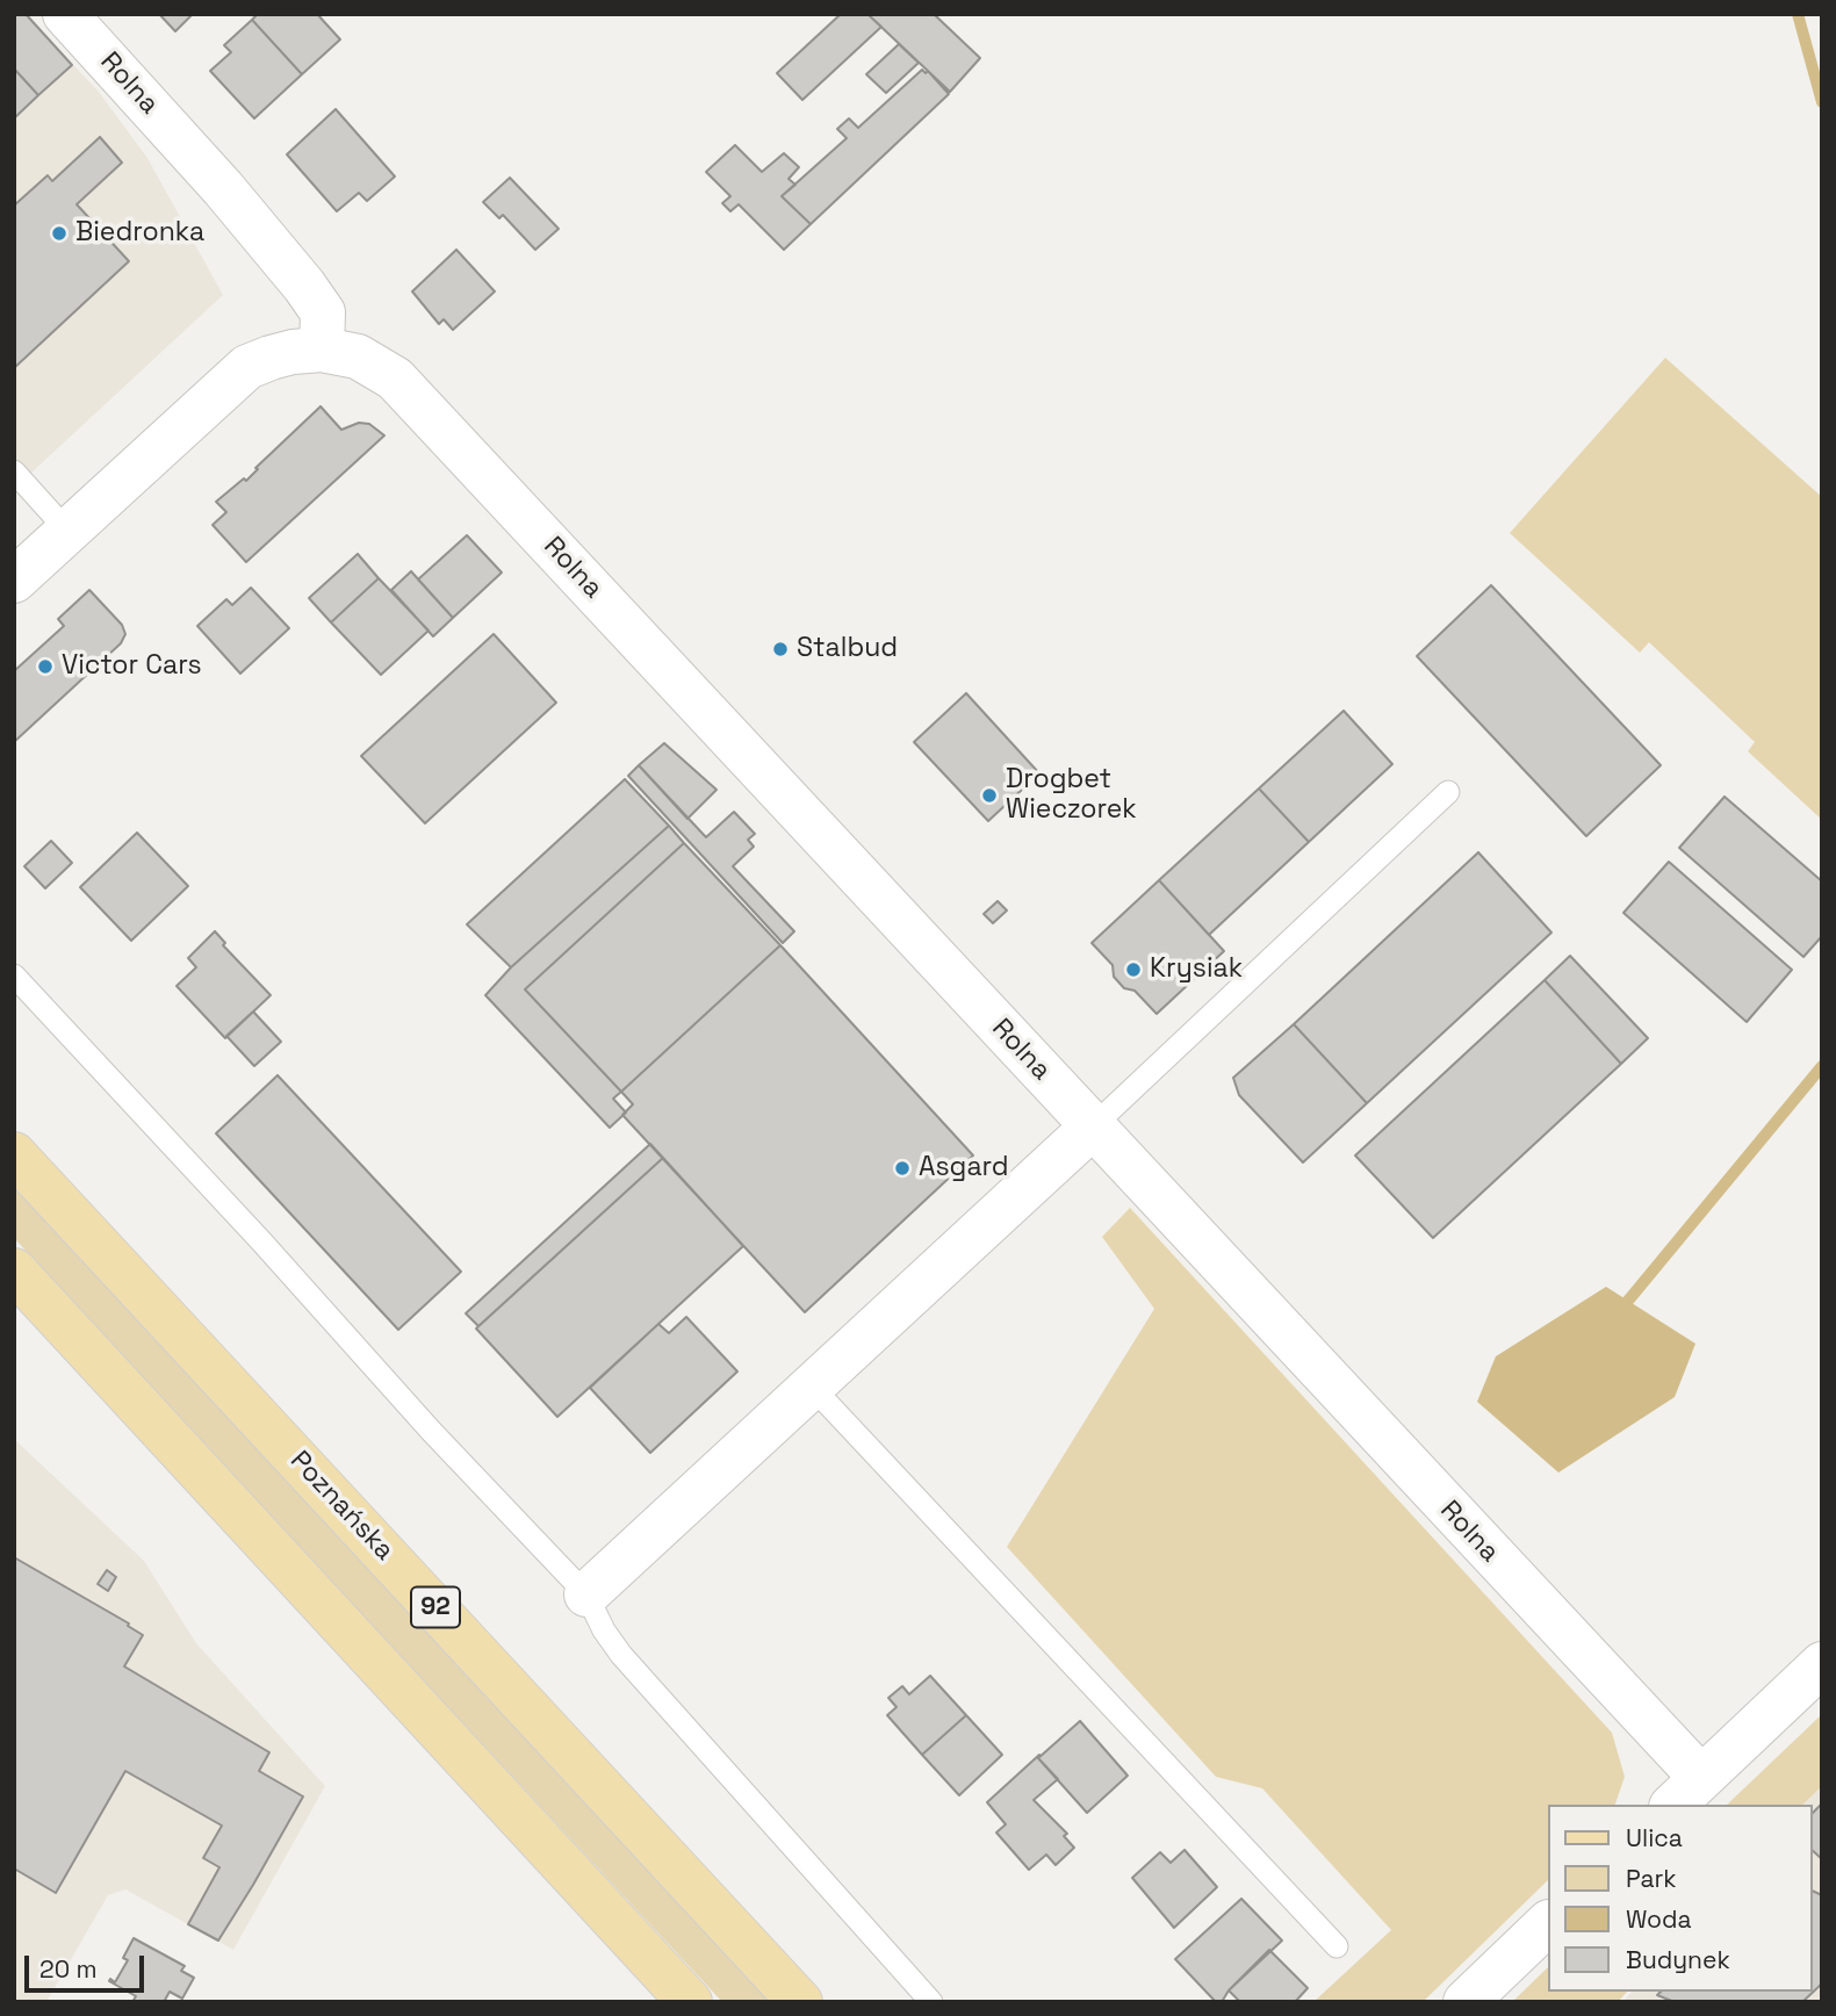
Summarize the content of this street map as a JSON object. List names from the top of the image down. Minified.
{"streets":{"main road":["Poznańska","92"],"street":["Rolna"]},"places":["Biedronka","Stalbud","Victor Cars","Drogbet Wieczorek","Krysiak","Asgard"],"legend":["Ulica","Park","Woda","Budynek"],"scale_bar":"20 m"}
